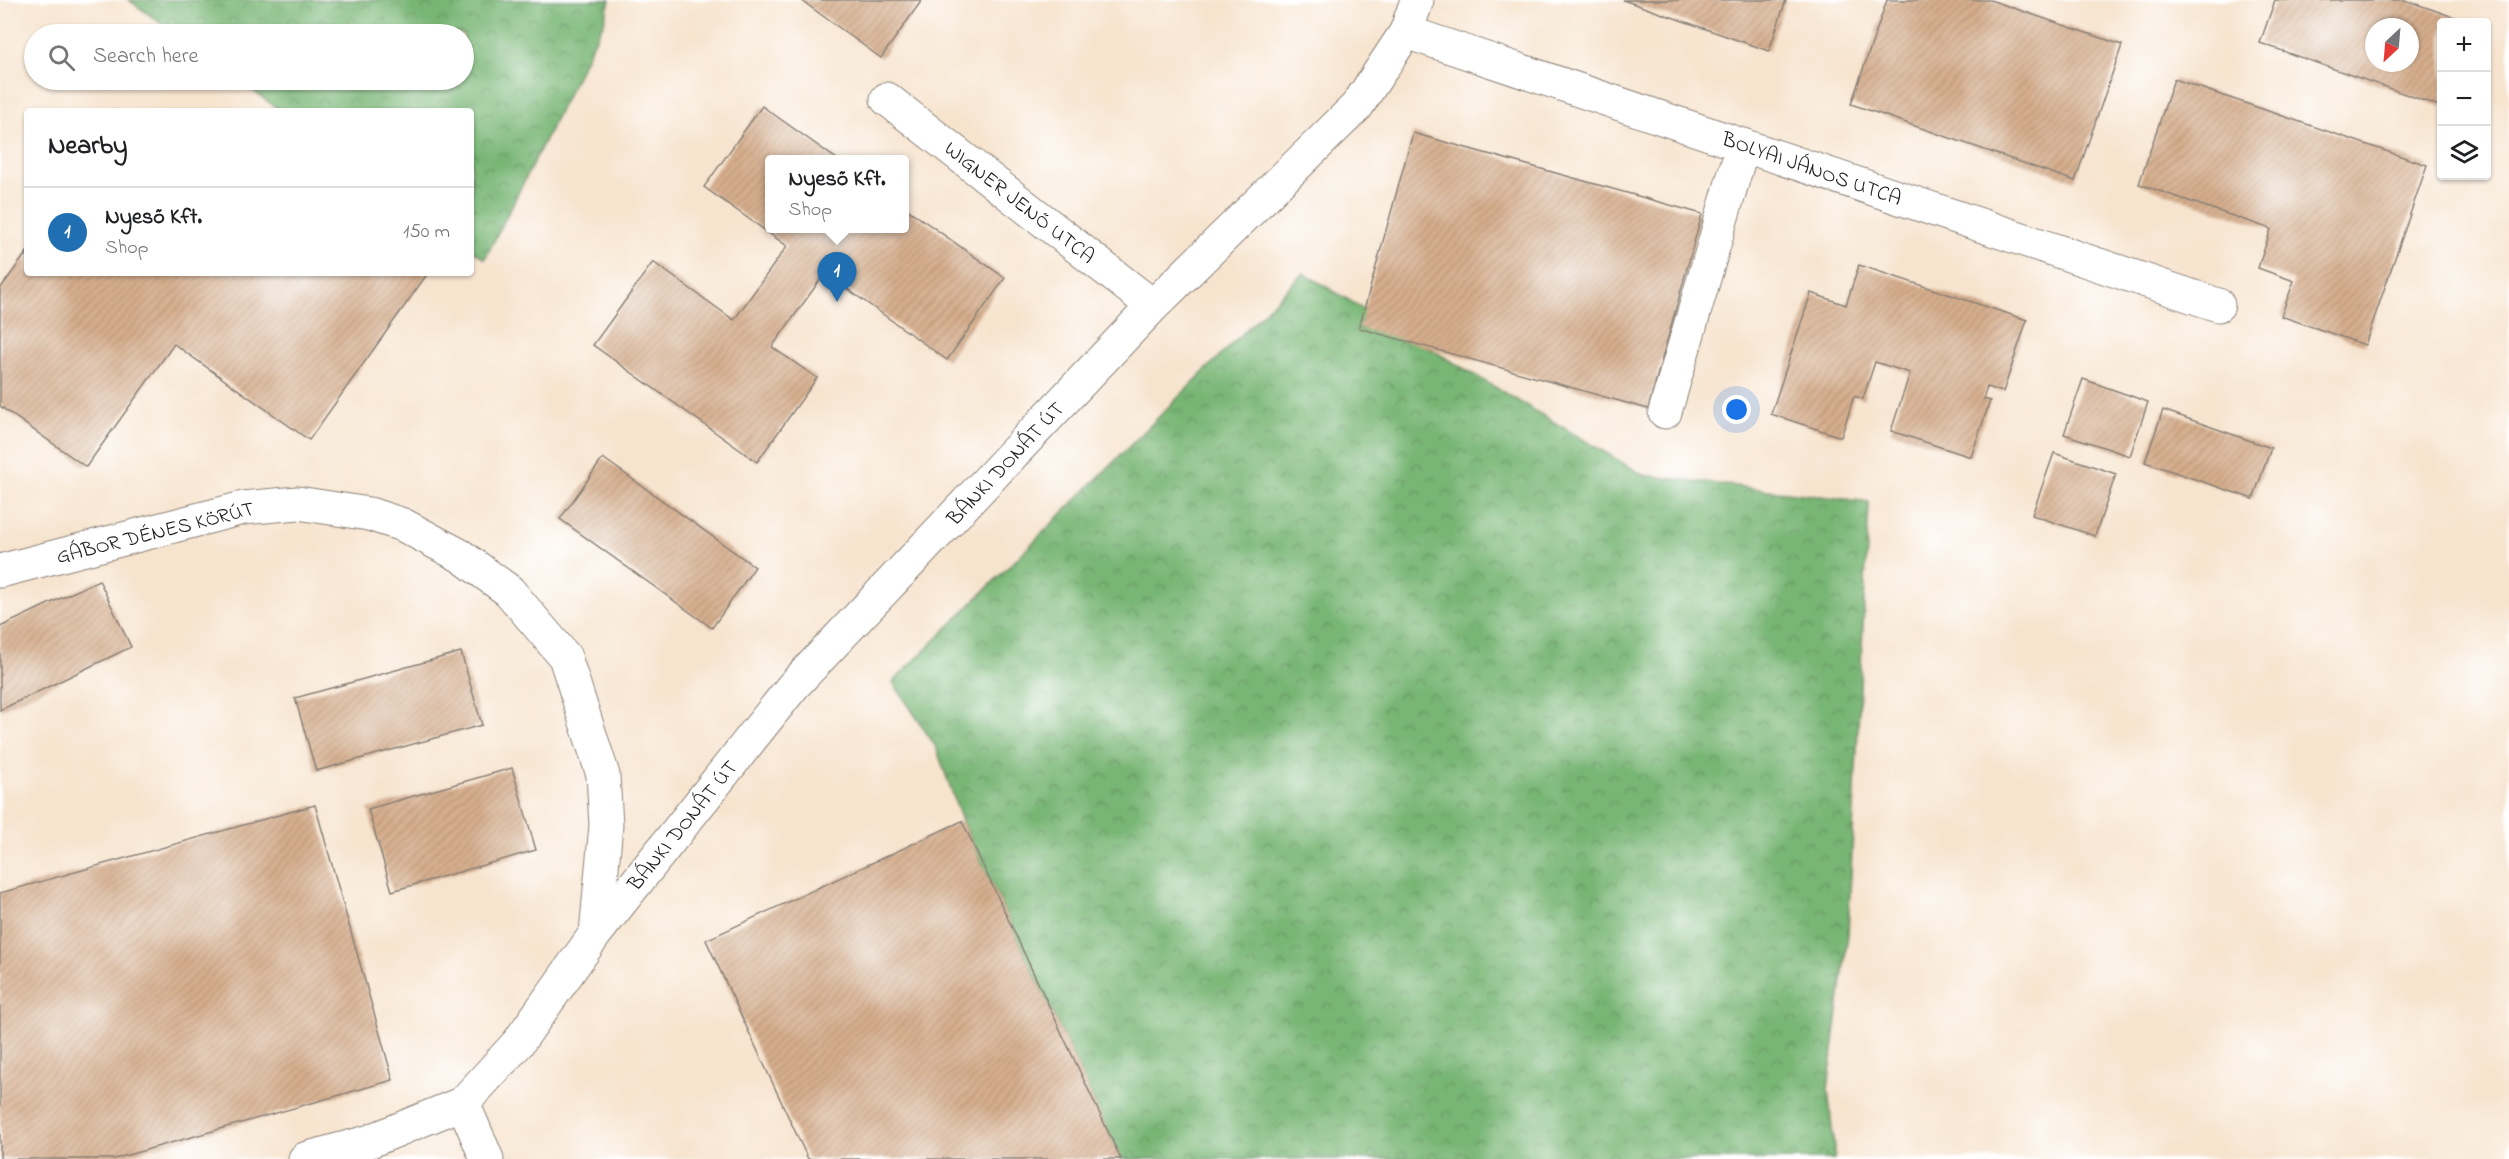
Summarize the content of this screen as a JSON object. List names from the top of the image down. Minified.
{"streets":{"lane":["BOLYAI JÁNOS UTCA","WIGNER JENŐ UTCA","BÁNKI DONÁT ÚT","GÁBOR DÉNES KÖRÚT"]},"crossings":[["BOLYAI JÁNOS UTCA","BÁNKI DONÁT ÚT"],["WIGNER JENŐ UTCA","BÁNKI DONÁT ÚT"],["BÁNKI DONÁT ÚT","GÁBOR DÉNES KÖRÚT"]],"north":"bottom left","page":{"map_buttons":["+","−"],"search":"Search here","heading":"Nearby","popup":["Nyeső Kft.","Shop"],"list":[{"mark":"1","name":"Nyeső Kft.","note":"Shop","value":"150 m"}],"pins":"1"}}
